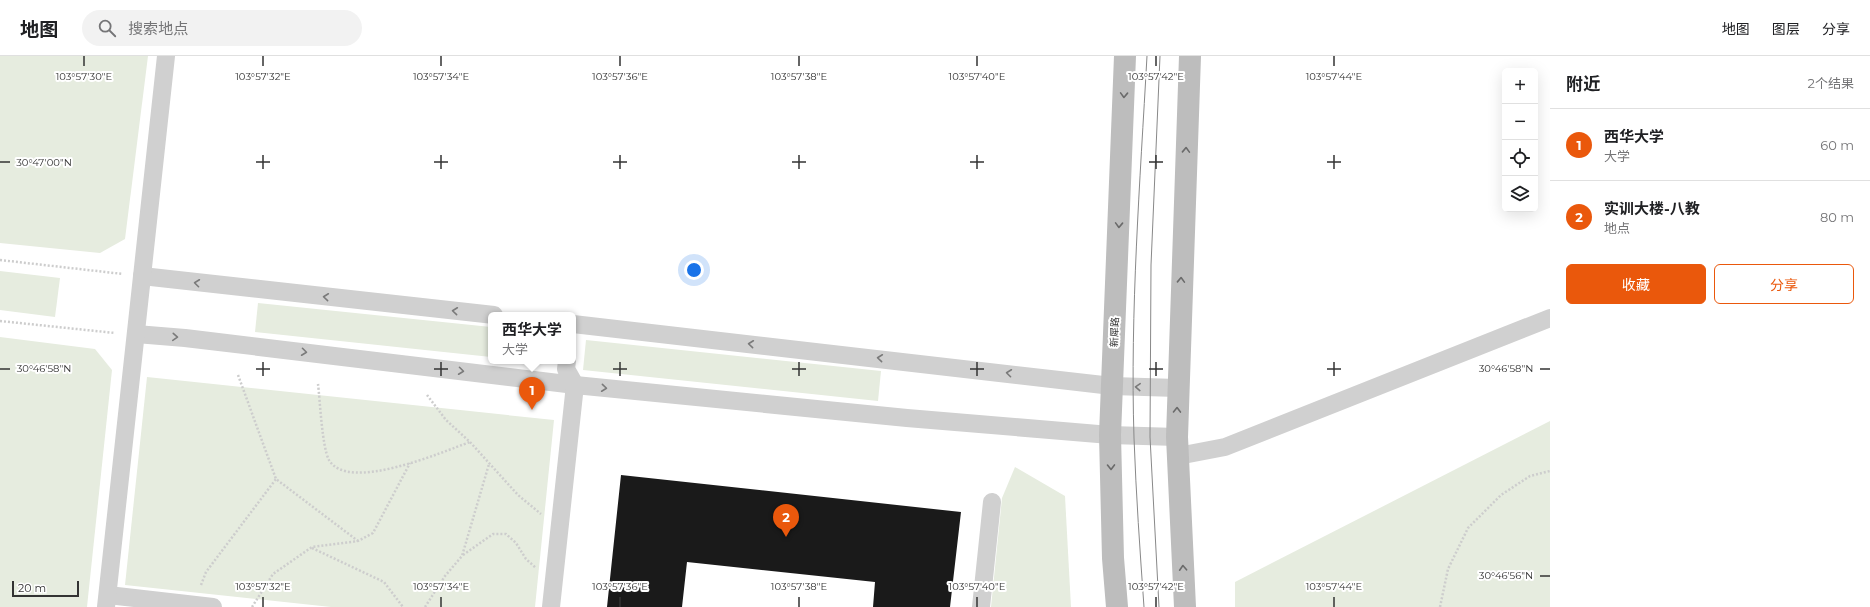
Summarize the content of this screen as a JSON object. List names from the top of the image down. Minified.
{"streets":{"main road":["新犀路"]},"scale_bar":"20 m","page":{"header":"地图","search":"搜索地点","nav":["地图","图层","分享"],"heading":["附近","2个结果"],"map_buttons":["+","−"],"list":[{"mark":"1","name":"西华大学","note":"大学","value":"60 m"},{"mark":"2","name":"实训大楼-八教","note":"地点","value":"80 m"}],"buttons":["收藏","分享"],"popup":["西华大学","大学"],"pins":["1","2"],"scale":"20 m"},"coordinates":["103°57'30\"E","103°57'32\"E","103°57'34\"E","103°57'36\"E","103°57'38\"E","103°57'40\"E","103°57'42\"E","103°57'44\"E","30°47'00\"N","30°46'58\"N","30°46'56\"N"]}
